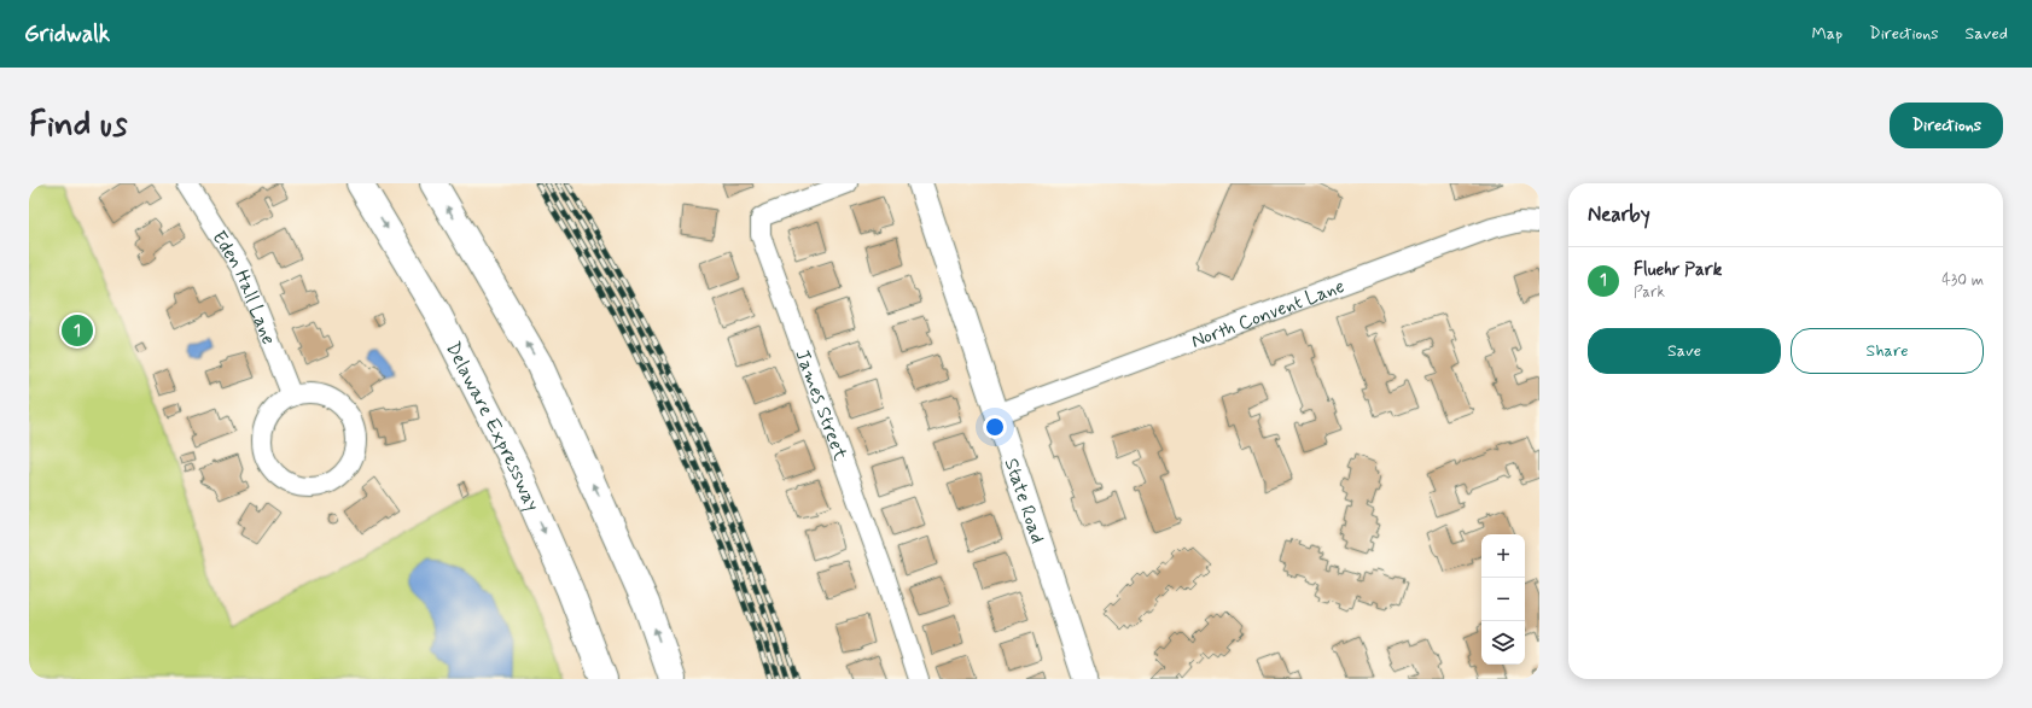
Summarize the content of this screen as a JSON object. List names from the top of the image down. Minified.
{"streets":{"highway":["Delaware Expressway"],"main road":["State Road"],"street":["Eden Hall Lane","North Convent Lane","James Street"]},"crossings":[["North Convent Lane","State Road"]],"page":{"header":"Gridwalk","nav":["Map","Directions","Saved"],"buttons":["Directions",["Save","Share"]],"title":"Find us","heading":"Nearby","list":[{"mark":"1","name":"Fluehr Park","note":"Park","value":"430 m"}],"pins":"1","map_buttons":["+","−"]}}
